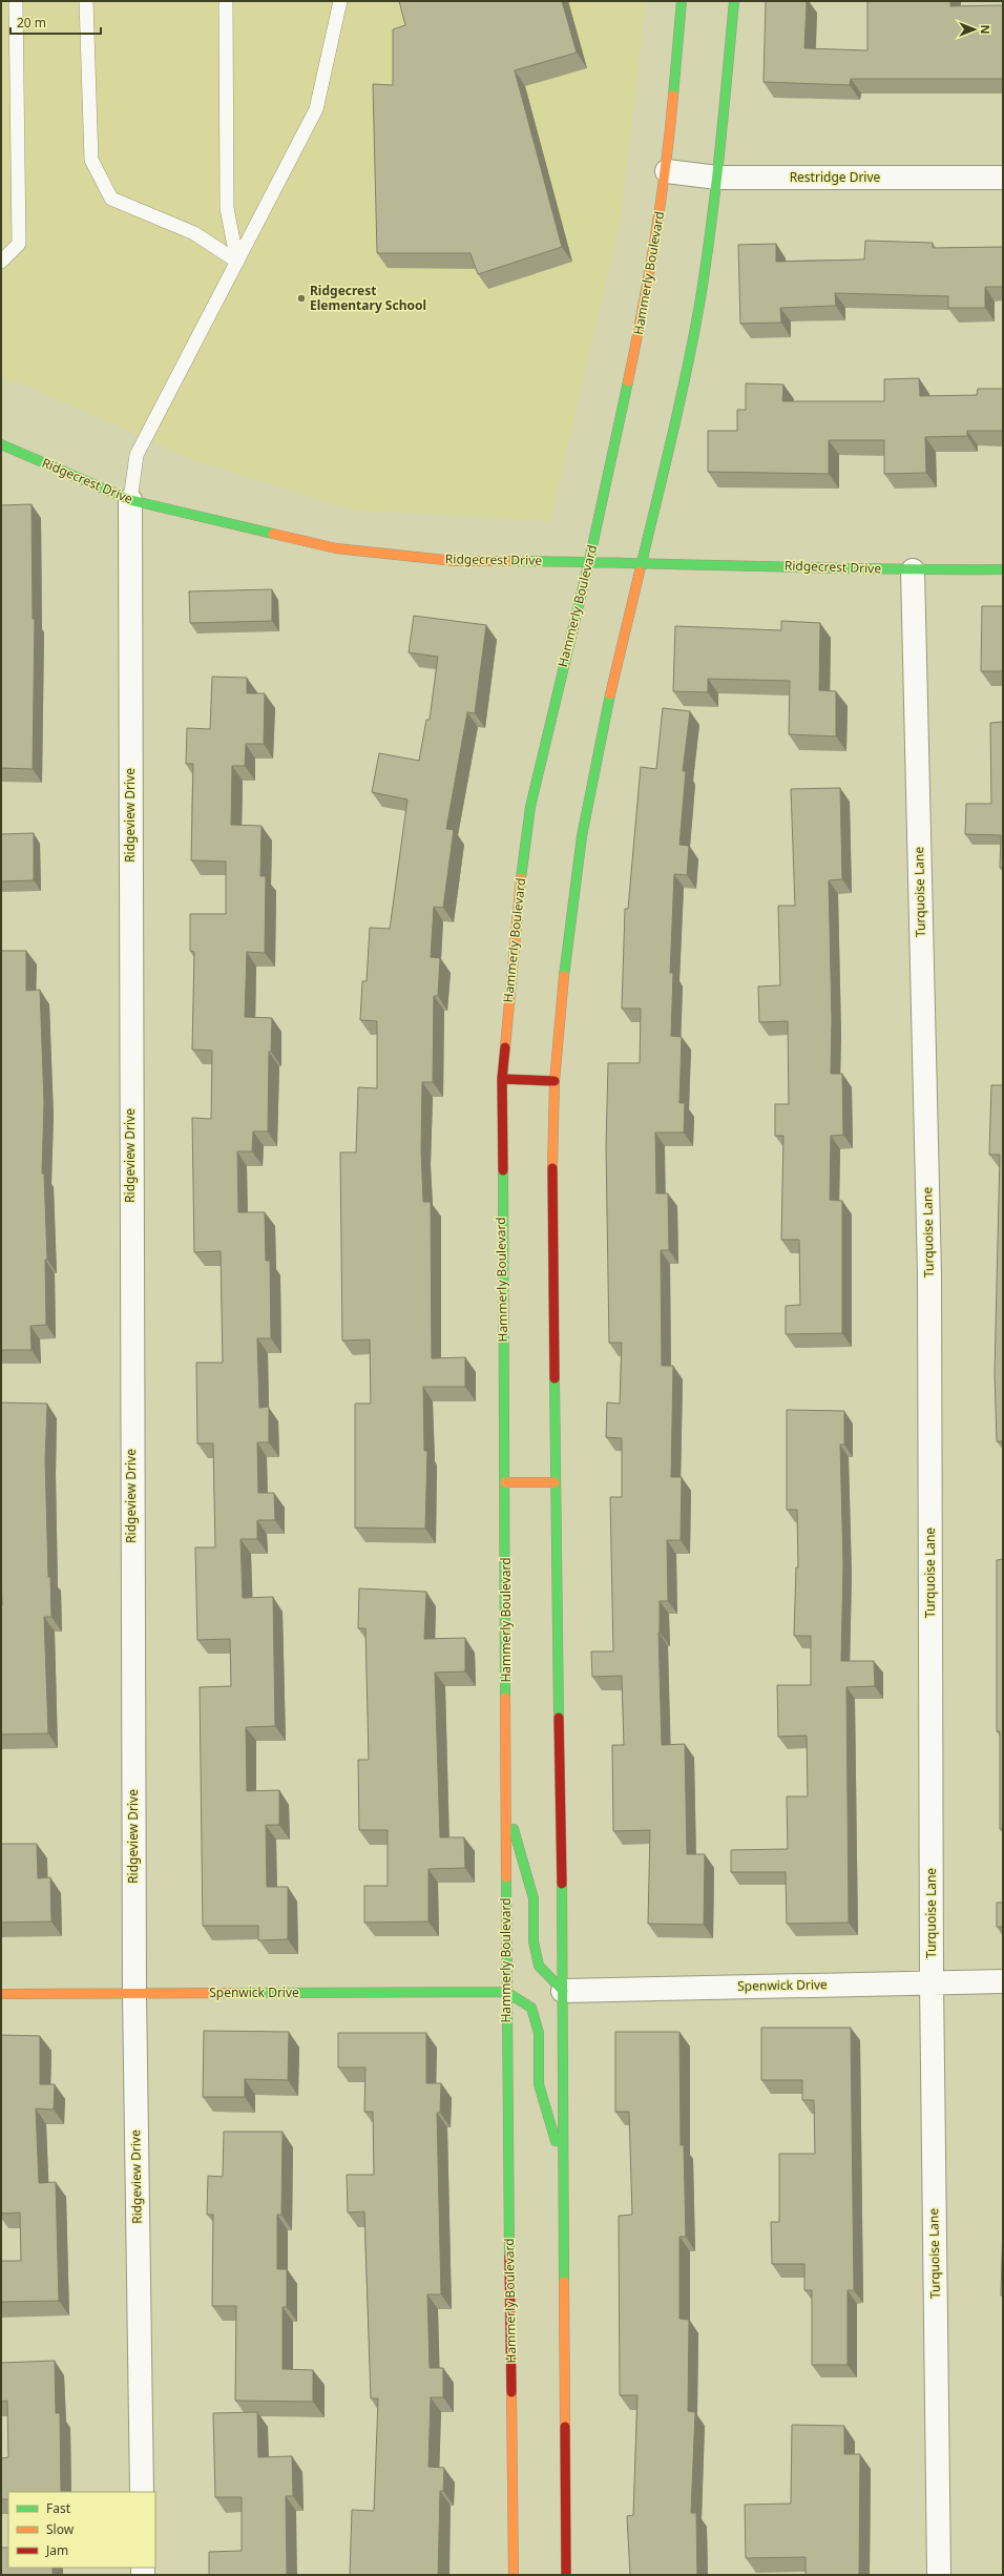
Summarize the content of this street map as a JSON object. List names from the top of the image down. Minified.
{"streets":{"main road":["Hammerly Boulevard","Ridgecrest Drive","Spenwick Drive"],"street":["Restridge Drive","Ridgeview Drive","Turquoise Lane"]},"crossings":[["Restridge Drive","Hammerly Boulevard"],["Hammerly Boulevard","Ridgecrest Drive"],["Hammerly Boulevard","Spenwick Drive"],["Ridgecrest Drive","Ridgeview Drive"],["Ridgecrest Drive","Turquoise Lane"],["Ridgeview Drive","Spenwick Drive"],["Turquoise Lane","Spenwick Drive"]],"places":["Ridgecrest Elementary School"],"legend":["Fast","Slow","Jam"],"scale_bar":"20 m","north":"right"}
